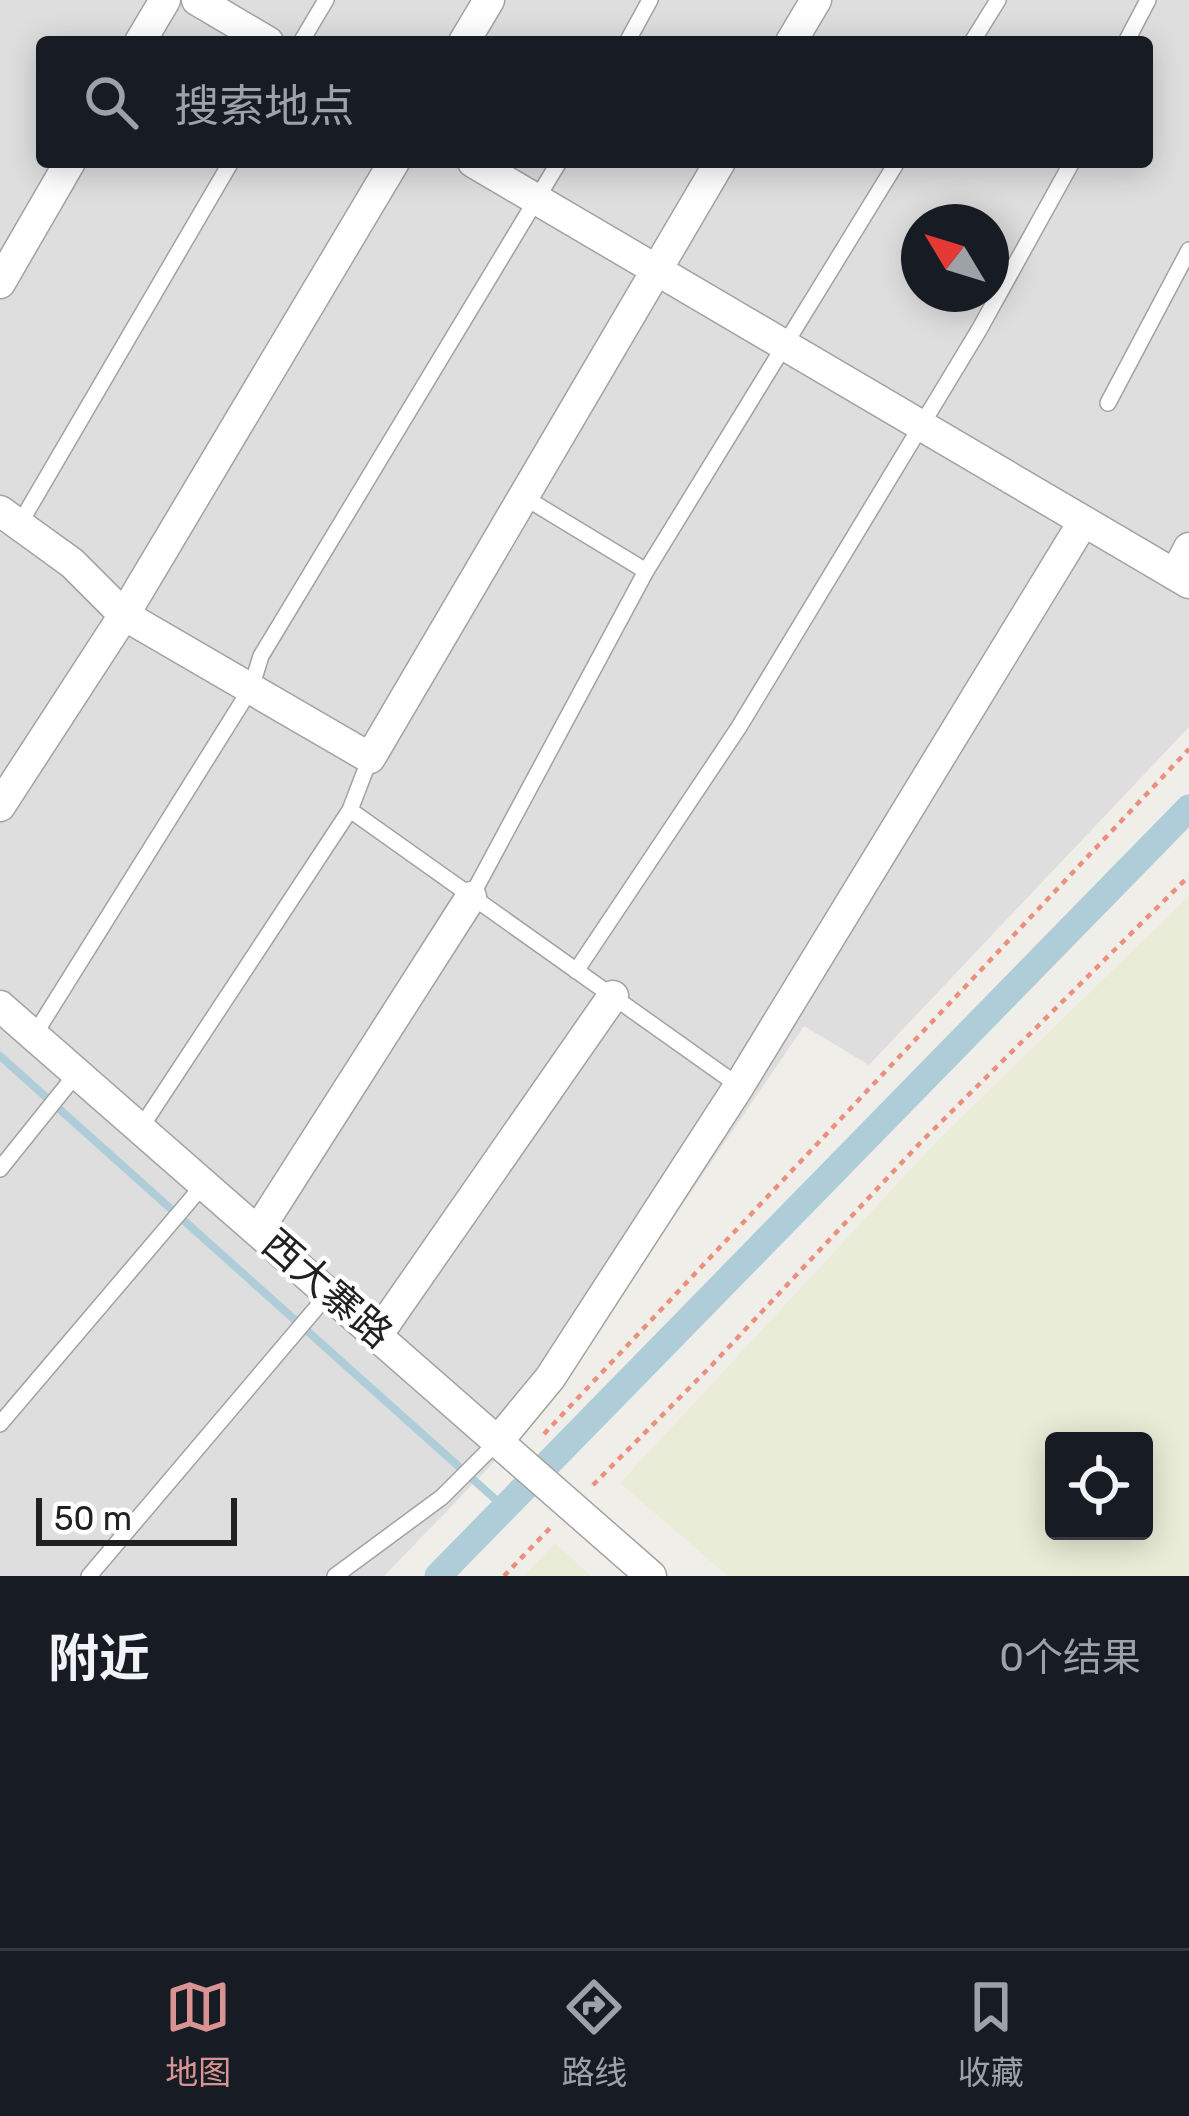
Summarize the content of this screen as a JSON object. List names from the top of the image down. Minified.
{"streets":{"street":["西大寨路"]},"scale_bar":"50 m","north":"top left","page":{"search":"搜索地点","scale":"50 m","heading":["附近","0个结果"],"nav":["地图","路线","收藏"]}}
